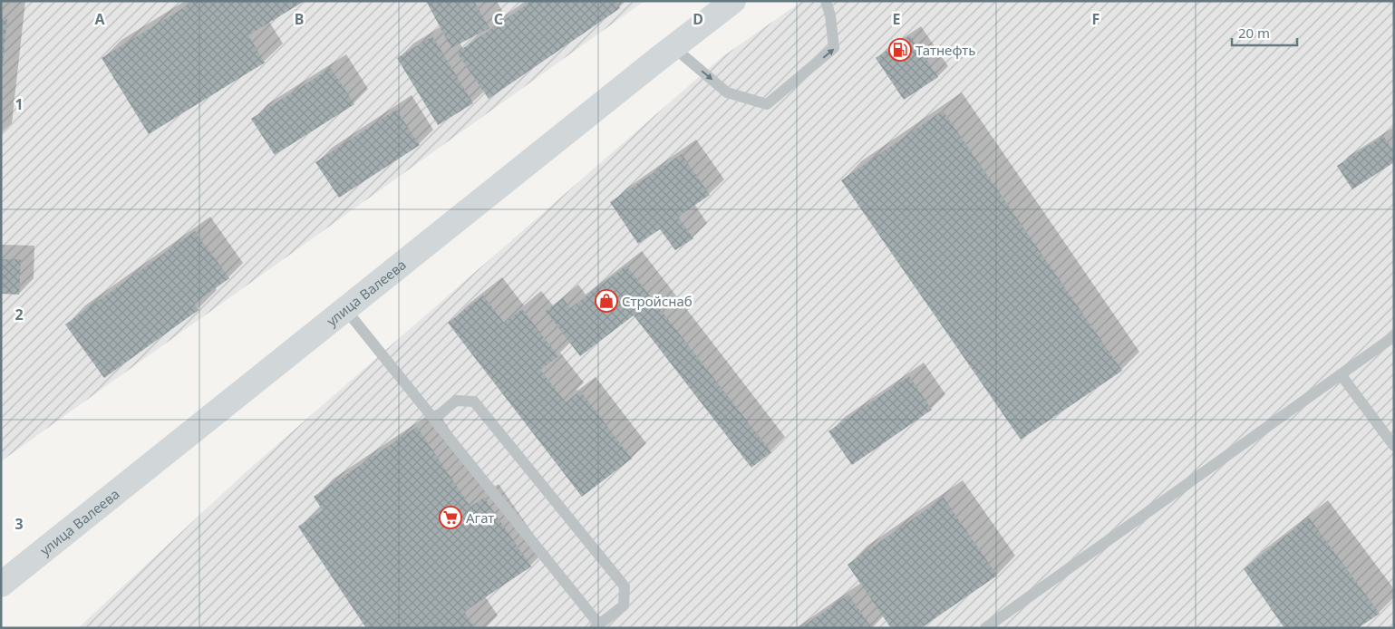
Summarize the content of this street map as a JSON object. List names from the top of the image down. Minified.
{"streets":{"main road":["улица Валеева"]},"places":{"fuel station":["Татнефть"],"shop":["Стройснаб"],"supermarket":["Агат"]},"scale_bar":"20 m","grid":{"columns":["A","B","C","D","E","F"],"rows":["1","2","3"]}}
